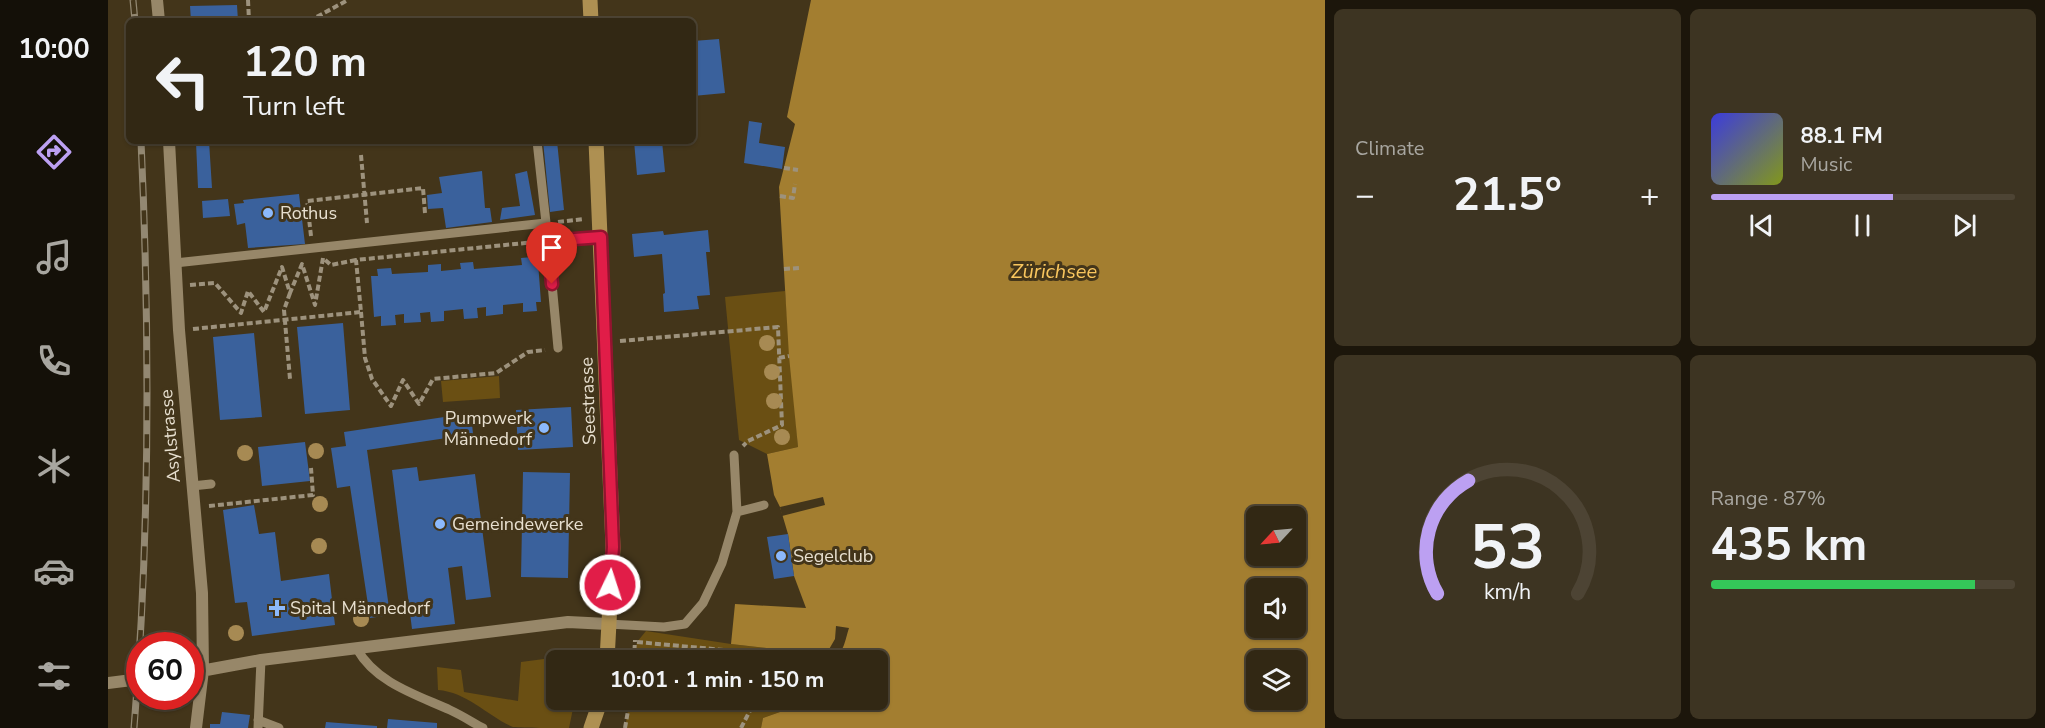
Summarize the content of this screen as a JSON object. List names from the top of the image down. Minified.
{"streets":{"main road":["Seestrasse"],"street":["Asylstrasse"]},"water":["Zürichsee"],"places":{"other":["Rothus","Pumpwerk Männedorf","Gemeindewerke","Segelclub"],"health":["Spital Männedorf"]},"north":"bottom left","page":{"tabs":"10:00","tile":["Climate",["Range · 87%","435 km"]],"turn":["120 m","Turn left"],"song":["88.1 FM","Music"],"heat":["−","21.5°","+"],"limit":"60","trip":"10:01 · 1 min · 150 m","gauge":["53","km/h"]}}
